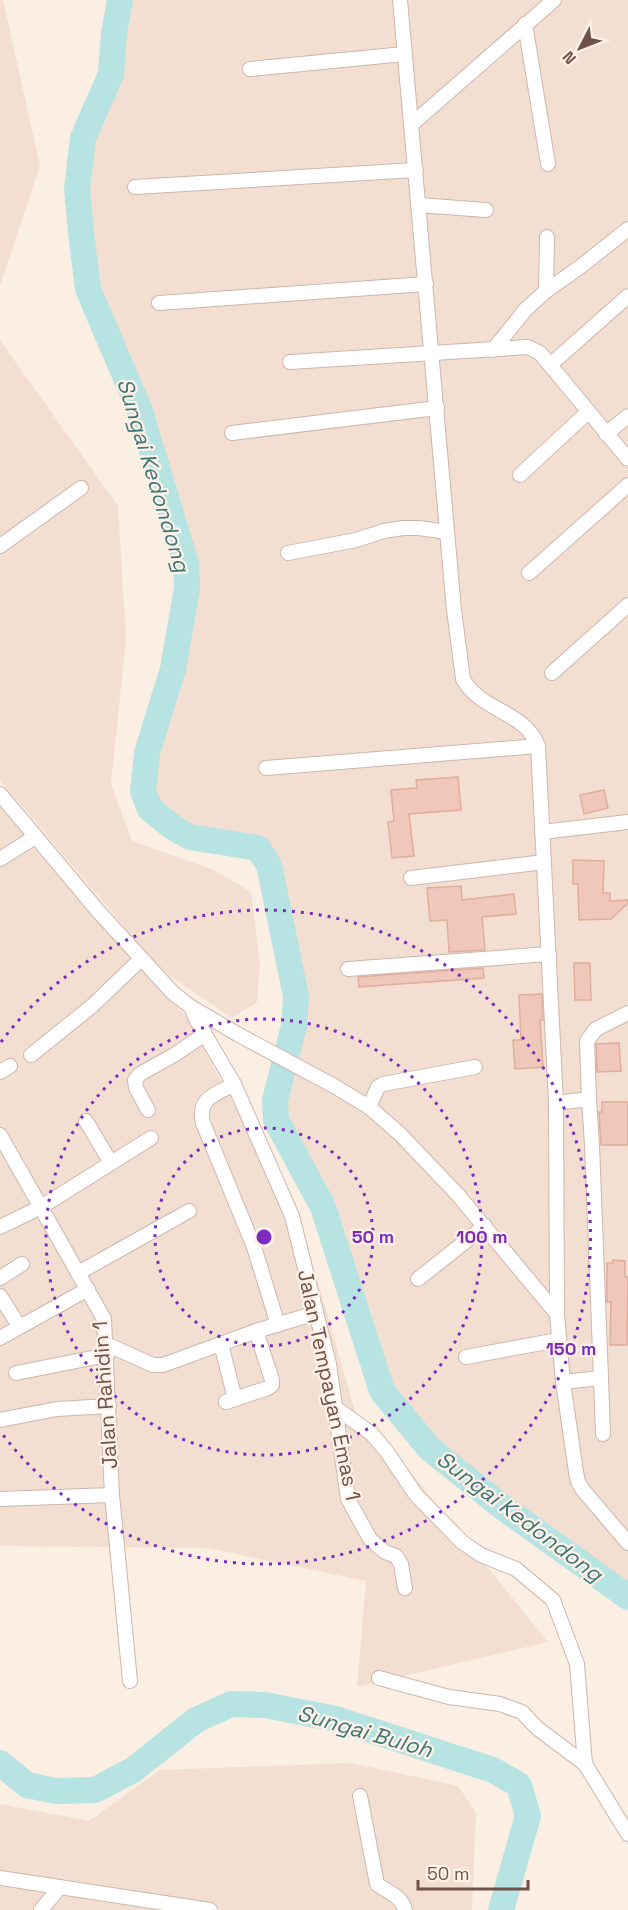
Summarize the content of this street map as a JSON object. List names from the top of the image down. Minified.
{"streets":{"street":["Jalan Tempayan Emas 1","Jalan Rahidin 1"]},"water":["Sungai Kedondong","Sungai Buloh"],"scale_bar":"50 m","north":"bottom left","rings":["50 m","100 m","150 m"]}
